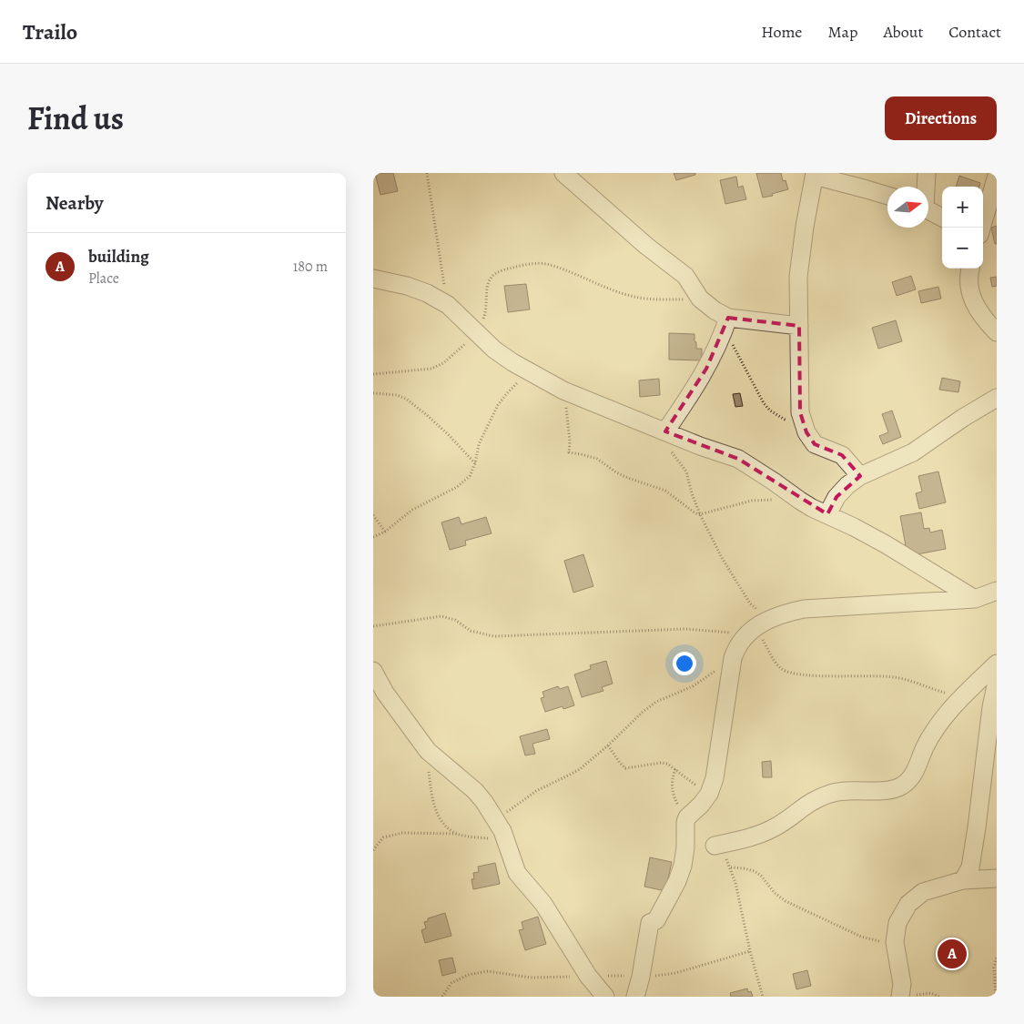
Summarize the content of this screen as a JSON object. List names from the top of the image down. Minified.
{"north":"right","page":{"header":"Trailo","nav":["Home","Map","About","Contact"],"title":"Find us","buttons":"Directions","heading":"Nearby","map_buttons":["+","−"],"list":[{"mark":"A","name":"building","note":"Place","value":"180 m"}],"pins":"A"}}
